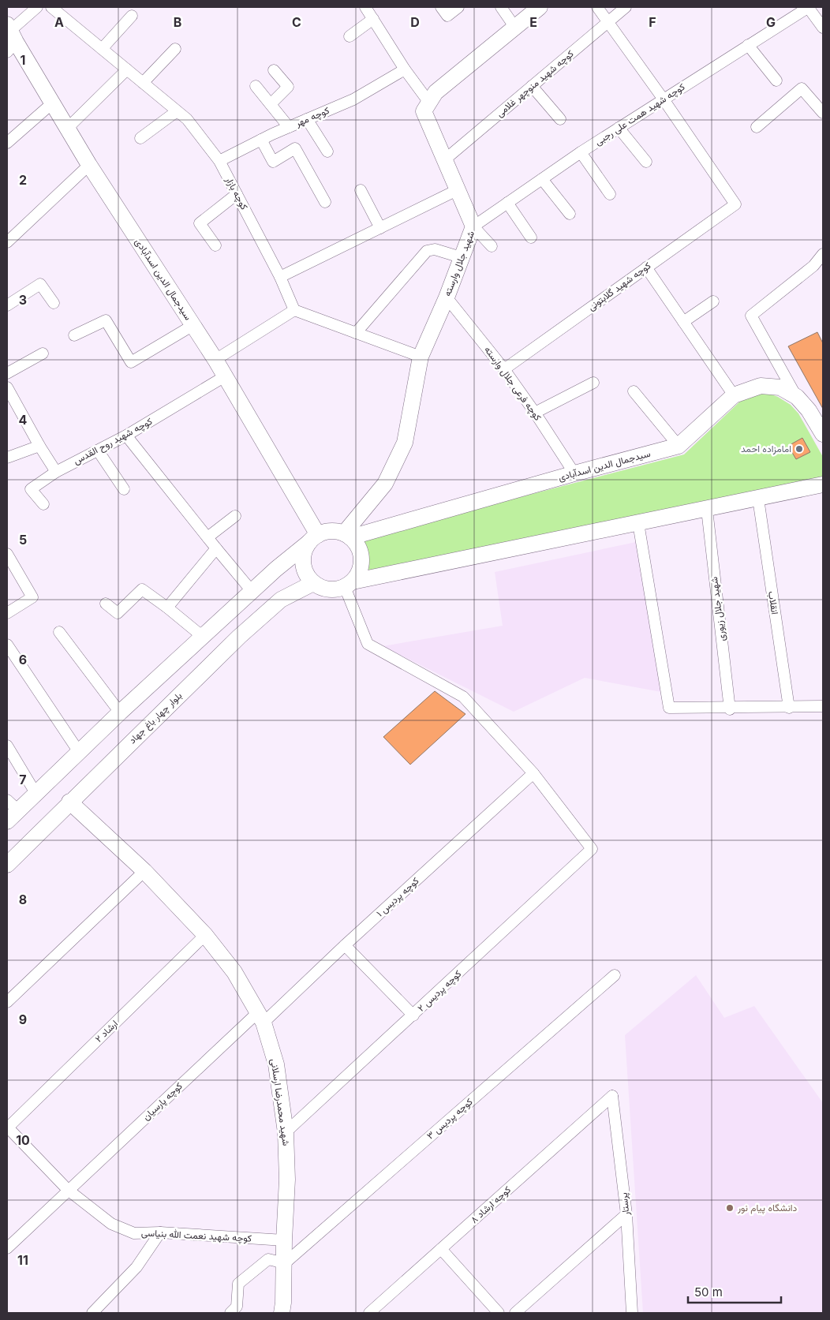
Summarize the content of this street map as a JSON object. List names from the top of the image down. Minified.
{"streets":{"street":["کوچه شهید منوچهر غلامی","کوچه شهید همت علی رجبی","کوچه مهر","کوچه بازار","شهید جلال وارسته","سیدجمال الدین اسدآبادی","کوچه شهید گلابتونی","کوچه فرعی جلال وارسته","کوچه شهید روح القدس","انقلاب","شهید جلال زیوری","بلوار چهار باغ جهاد","کوچه پردیس ۱","کوچه پردیس ۲","ارشاد ۲","کوچه پارسیان","شهید محمدرضا ارسلانی","کوچه پردیس ۳","پرستار","کوچه ارشاد ۸","کوچه شهید نعمت الله بنیاسی"]},"crossings":[["کوچه شهید منوچهر غلامی","شهید جلال وارسته"],["کوچه شهید همت علی رجبی","شهید جلال وارسته"],["کوچه شهید همت علی رجبی","کوچه شهید گلابتونی"],["کوچه مهر","کوچه بازار"],["شهید جلال وارسته","سیدجمال الدین اسدآبادی"],["شهید جلال وارسته","کوچه فرعی جلال وارسته"],["شهید جلال وارسته","بلوار چهار باغ جهاد"],["سیدجمال الدین اسدآبادی","کوچه فرعی جلال وارسته"],["سیدجمال الدین اسدآبادی","کوچه شهید روح القدس"],["سیدجمال الدین اسدآبادی","بلوار چهار باغ جهاد"],["کوچه شهید گلابتونی","کوچه فرعی جلال وارسته"],["بلوار چهار باغ جهاد","شهید محمدرضا ارسلانی"],["کوچه پردیس ۱","کوچه پردیس ۲"],["کوچه پردیس ۱","کوچه پارسیان"],["کوچه پردیس ۱","شهید محمدرضا ارسلانی"],["کوچه پردیس ۲","شهید محمدرضا ارسلانی"],["ارشاد ۲","شهید محمدرضا ارسلانی"],["ارشاد ۲","کوچه شهید نعمت الله بنیاسی"],["کوچه پارسیان","شهید محمدرضا ارسلانی"],["کوچه پارسیان","کوچه شهید نعمت الله بنیاسی"],["شهید محمدرضا ارسلانی","کوچه پردیس ۳"],["شهید محمدرضا ارسلانی","کوچه شهید نعمت الله بنیاسی"],["پرستار","کوچه ارشاد ۸"]],"places":["امامزاده احمد","دانشگاه پیام نور"],"scale_bar":"50 m","grid":{"columns":["A","B","C","D","E","F","G"],"rows":["1","2","3","4","5","6","7","8","9","10","11"]}}
